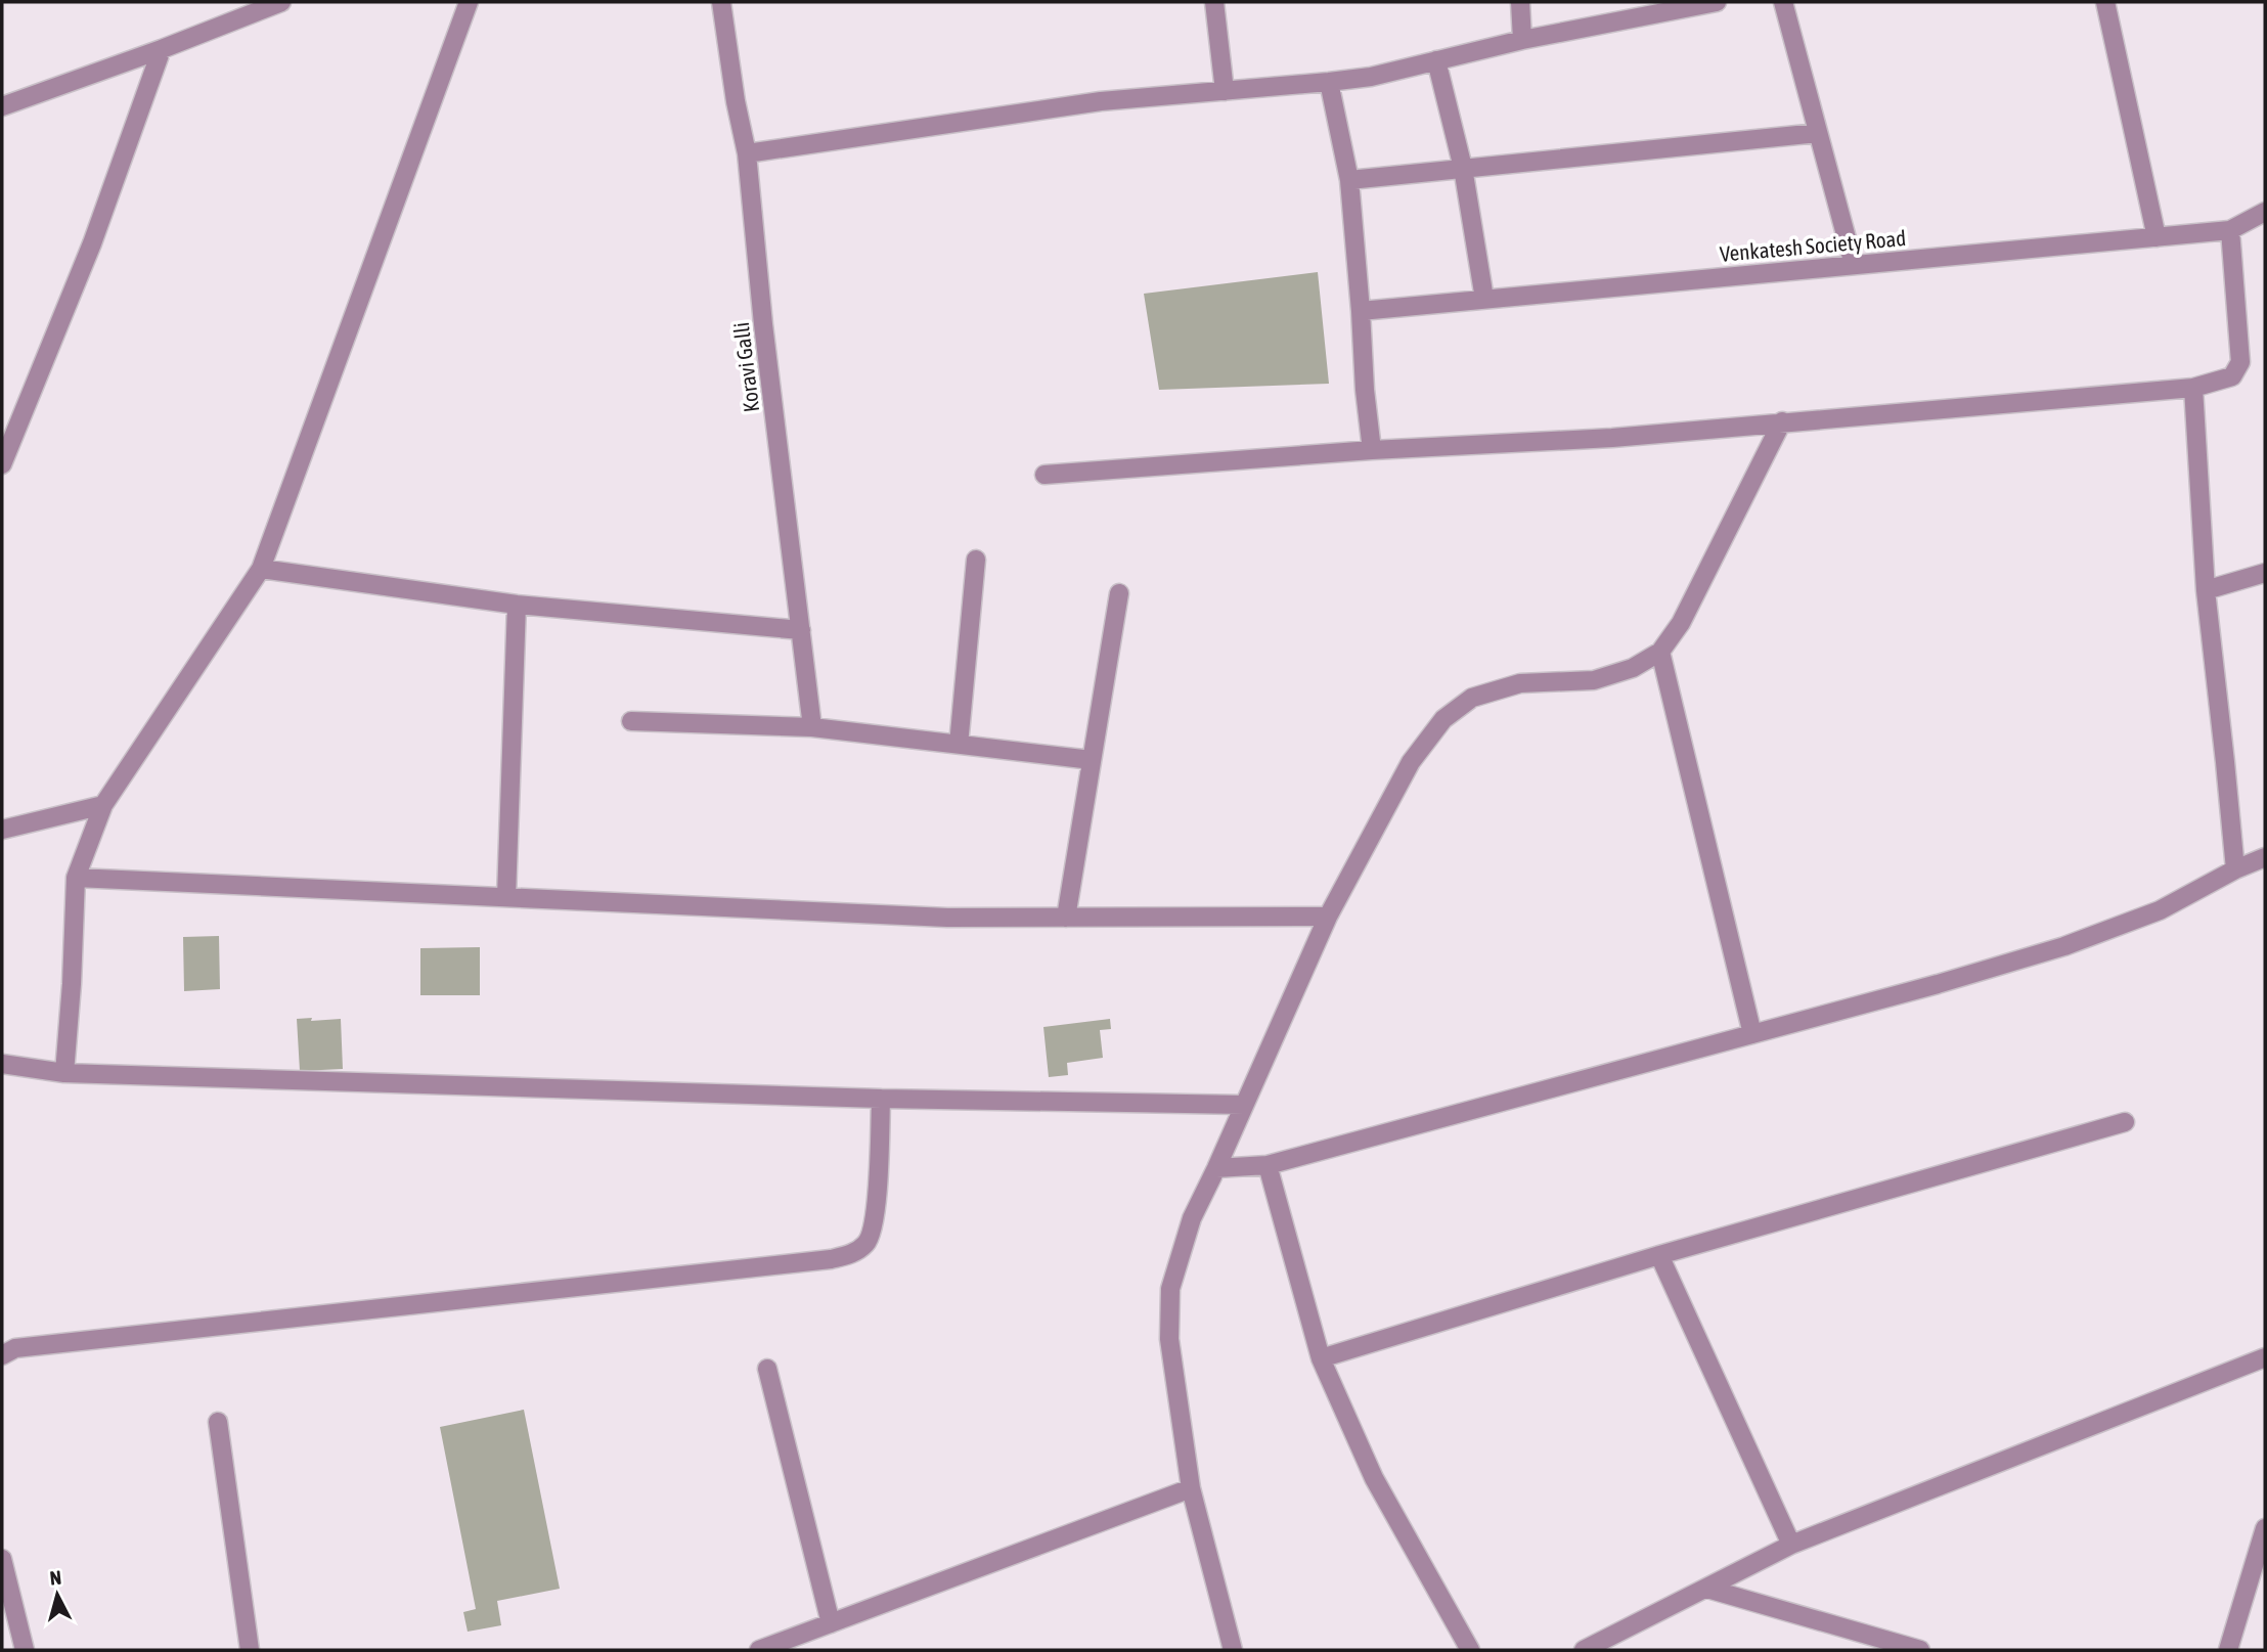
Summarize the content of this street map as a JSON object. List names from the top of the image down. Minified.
{"streets":{"street":["Venkatesh Society Road","Koravi Galli"]},"north":"top"}
